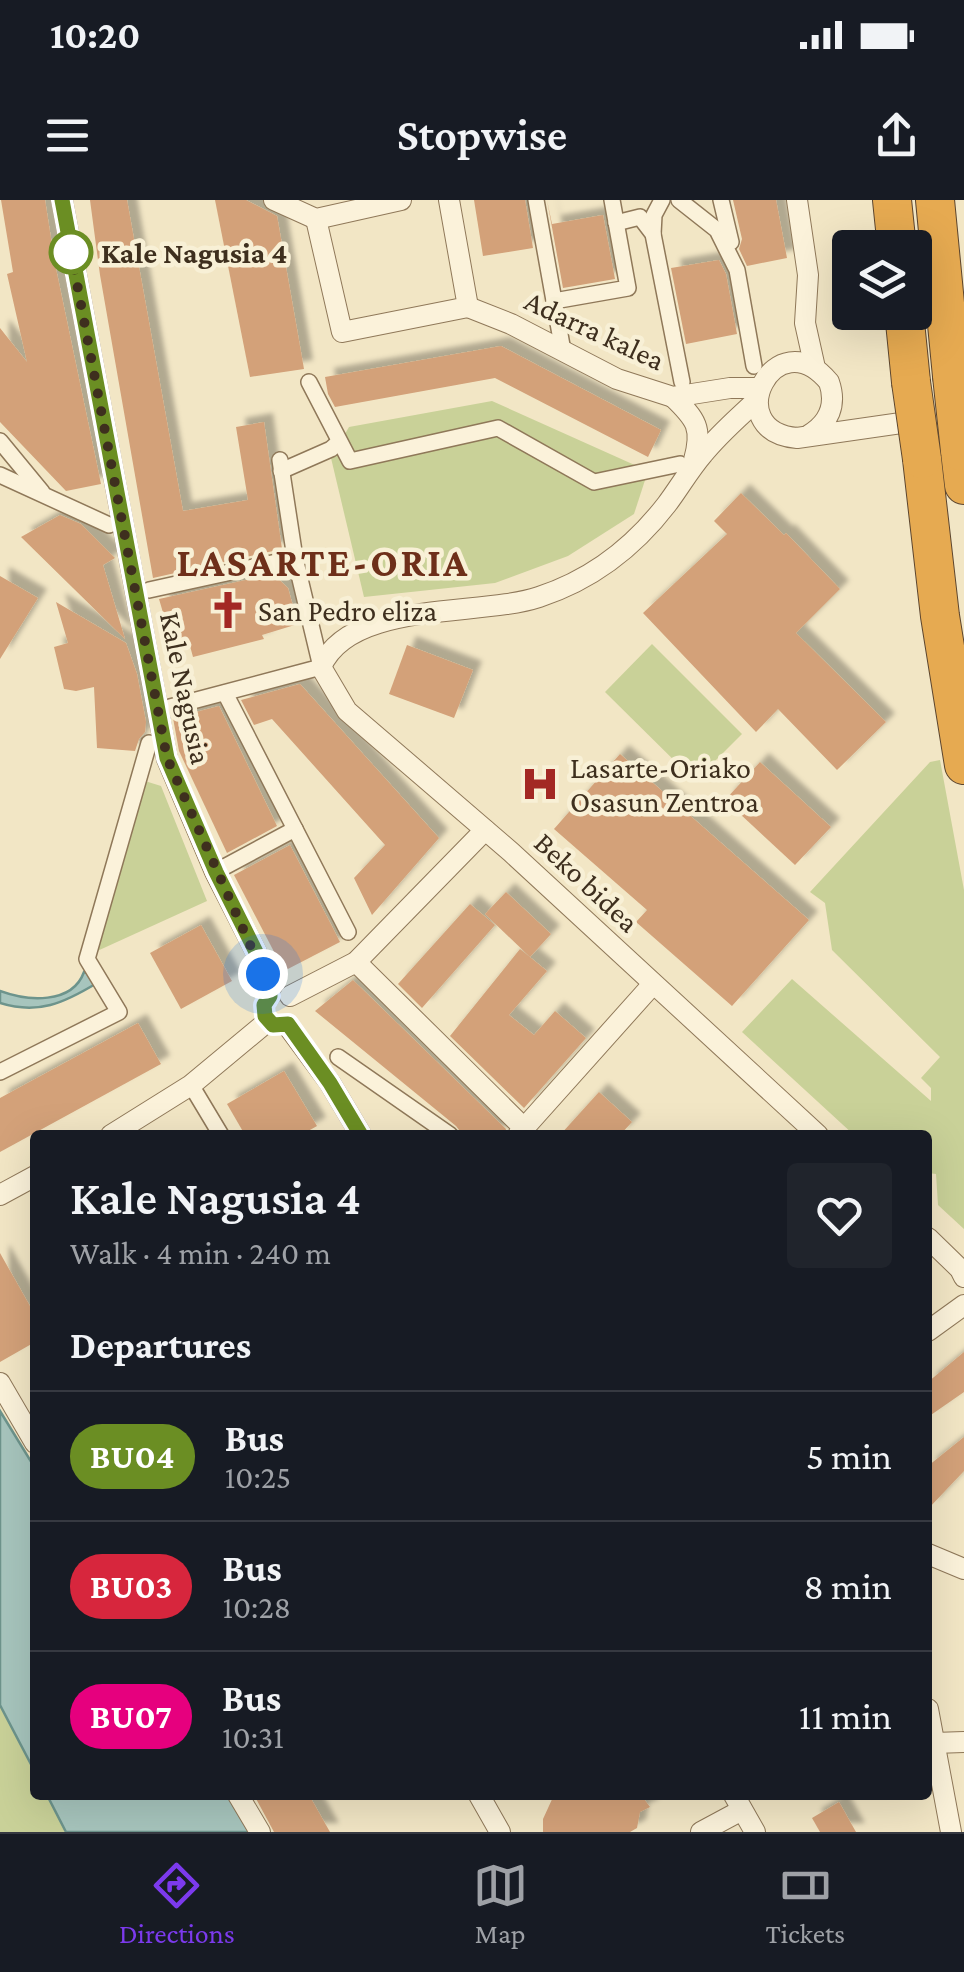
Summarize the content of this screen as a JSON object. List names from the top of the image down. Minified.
{"streets":{"street":["Adarra kalea","Kale Nagusia","Beko bidea"]},"districts":["LASARTE-ORIA"],"places":{"other":["Kale Nagusia 4"],"church":["San Pedro eliza"],"hospital":["Lasarte-Oriako Osasun Zentroa"]},"lines":["bus line BU04"],"page":{"status":"10:20","header":"Stopwise","heading":[["Kale Nagusia 4","Walk · 4 min · 240 m"],"Departures"],"list":[{"mark":"BU04","name":"Bus","note":"10:25","value":"5 min"},{"mark":"BU03","name":"Bus","note":"10:28","value":"8 min"},{"mark":"BU07","name":"Bus","note":"10:31","value":"11 min"}],"tabs":["Directions","Map","Tickets"]}}
